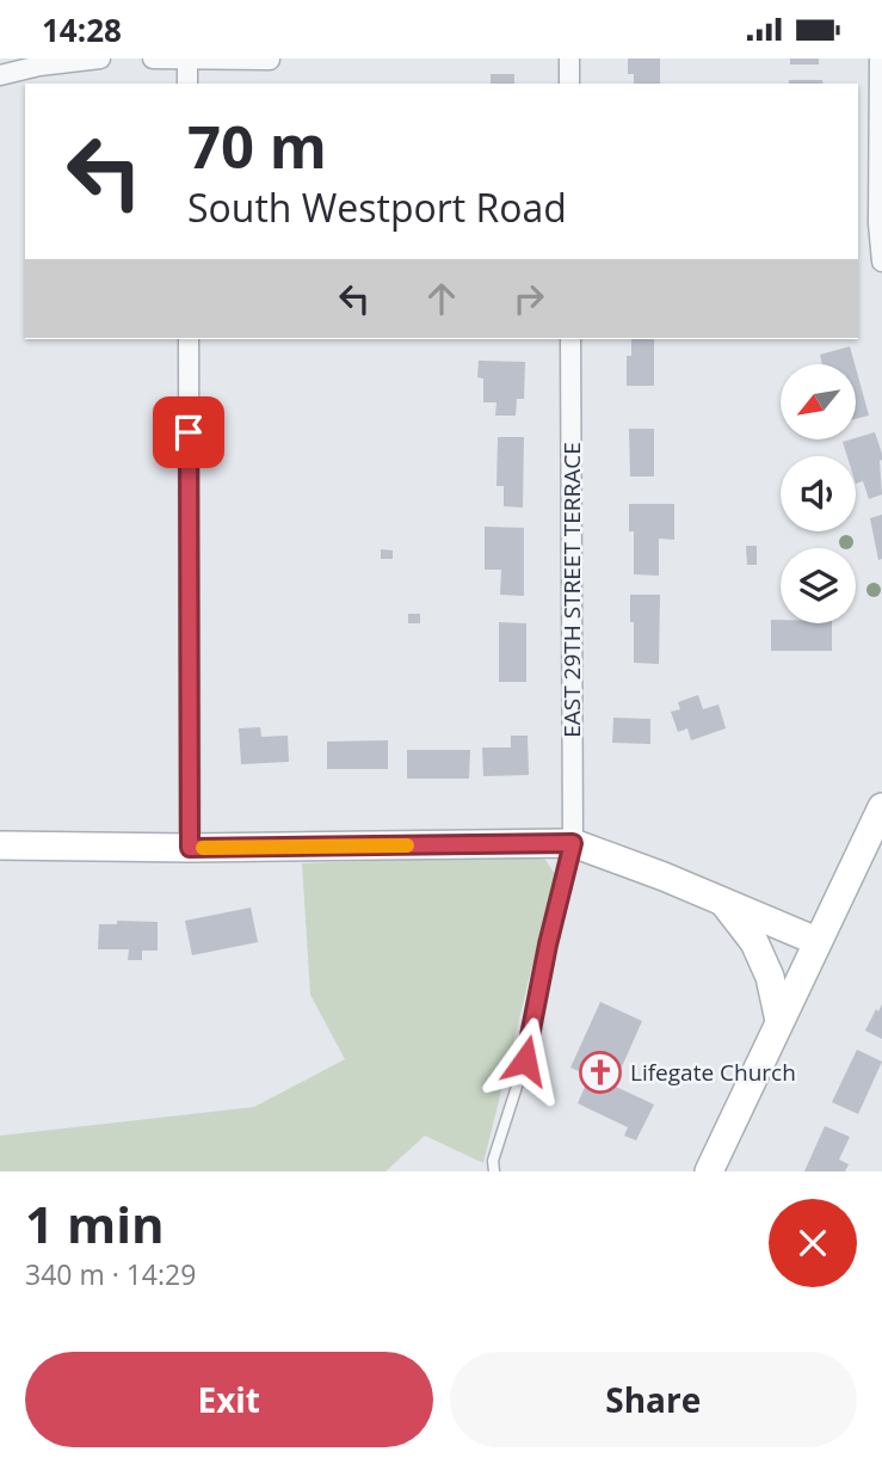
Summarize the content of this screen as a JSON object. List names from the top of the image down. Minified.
{"streets":{"street":["EAST 29TH STREET TERRACE"]},"places":{"church":["Lifegate Church"]},"north":"bottom left","page":{"status":"14:28","turn":["70 m","South Westport Road"],"heading":["1 min","340 m · 14:29"],"buttons":["Exit","Share"]}}
